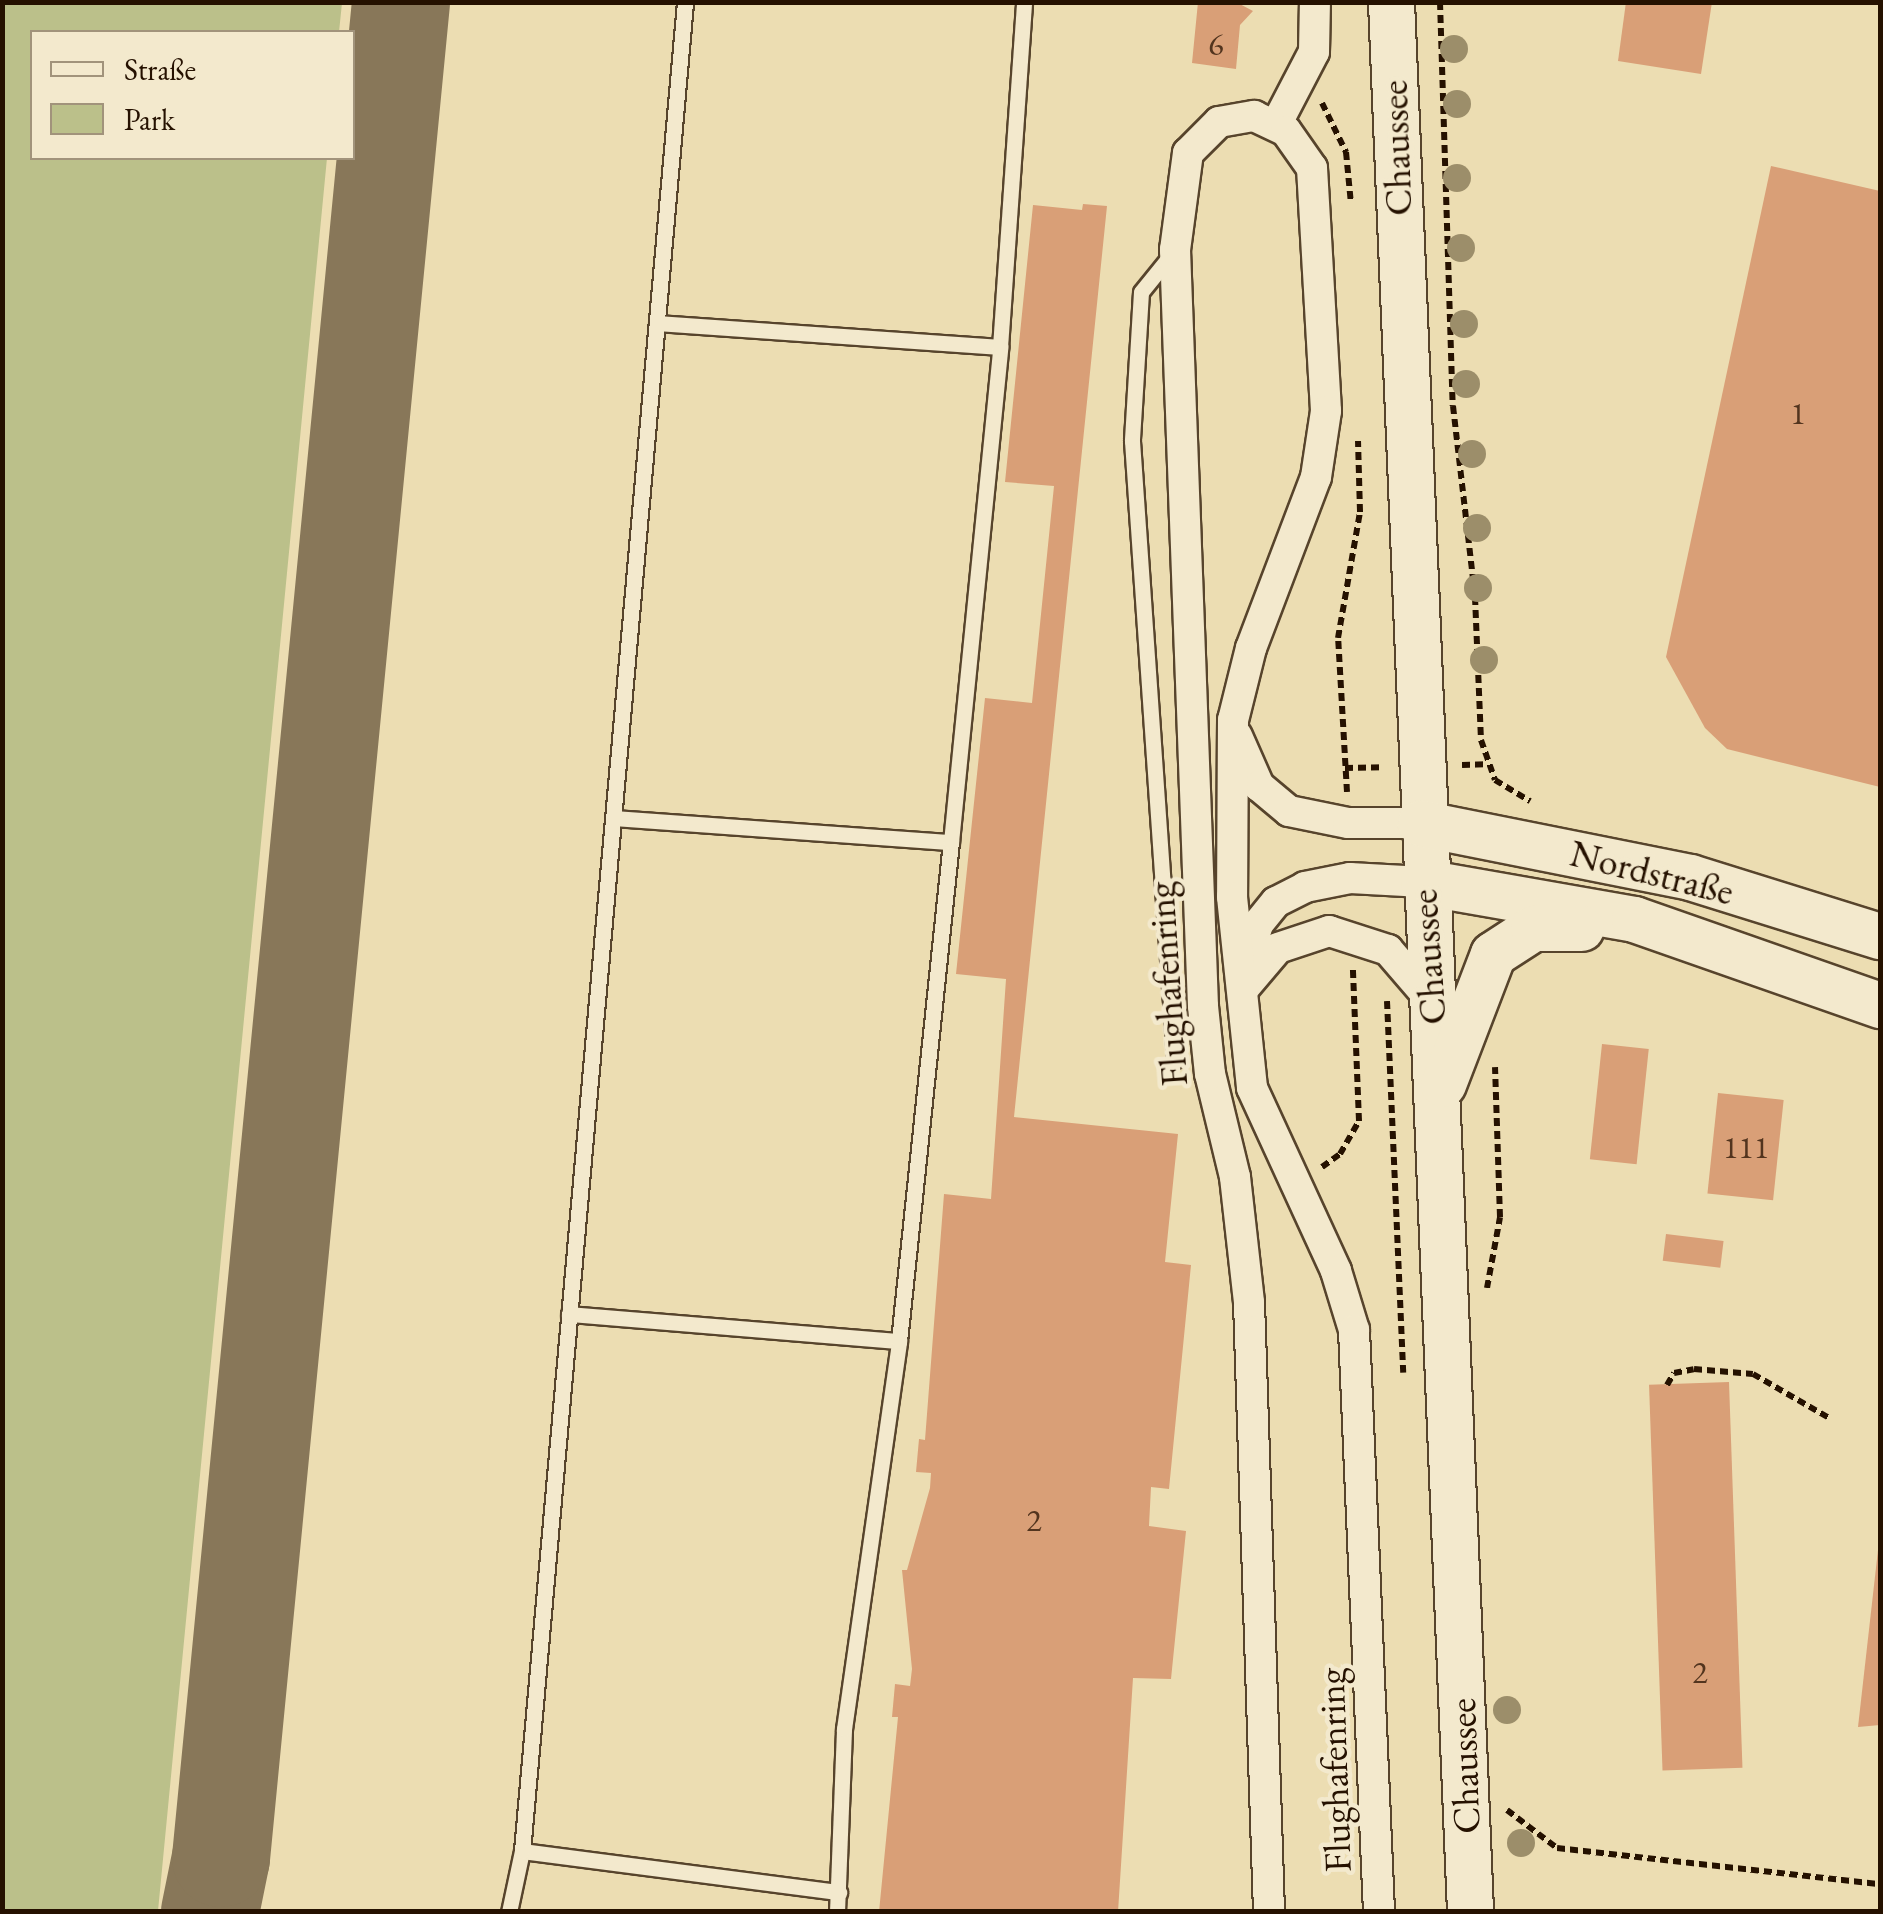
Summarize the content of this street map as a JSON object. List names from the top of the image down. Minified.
{"streets":{"main road":["Chaussee","Nordstraße"],"street":["Flughafenring"]},"crossings":[["Chaussee","Nordstraße"],["Chaussee","Flughafenring"],["Nordstraße","Flughafenring"]],"house_numbers":["6","1","111","2","2"],"legend":["Straße","Park"]}
